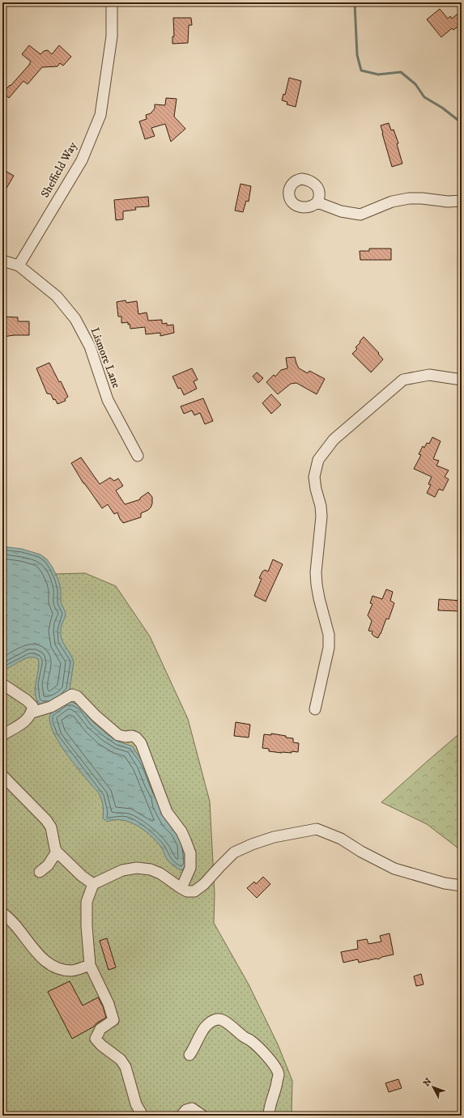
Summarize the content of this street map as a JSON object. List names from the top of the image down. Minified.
{"streets":{"street":["Sheffield Way","Lismore Lane"]},"crossings":[["Sheffield Way","Lismore Lane"]],"north":"top left"}
